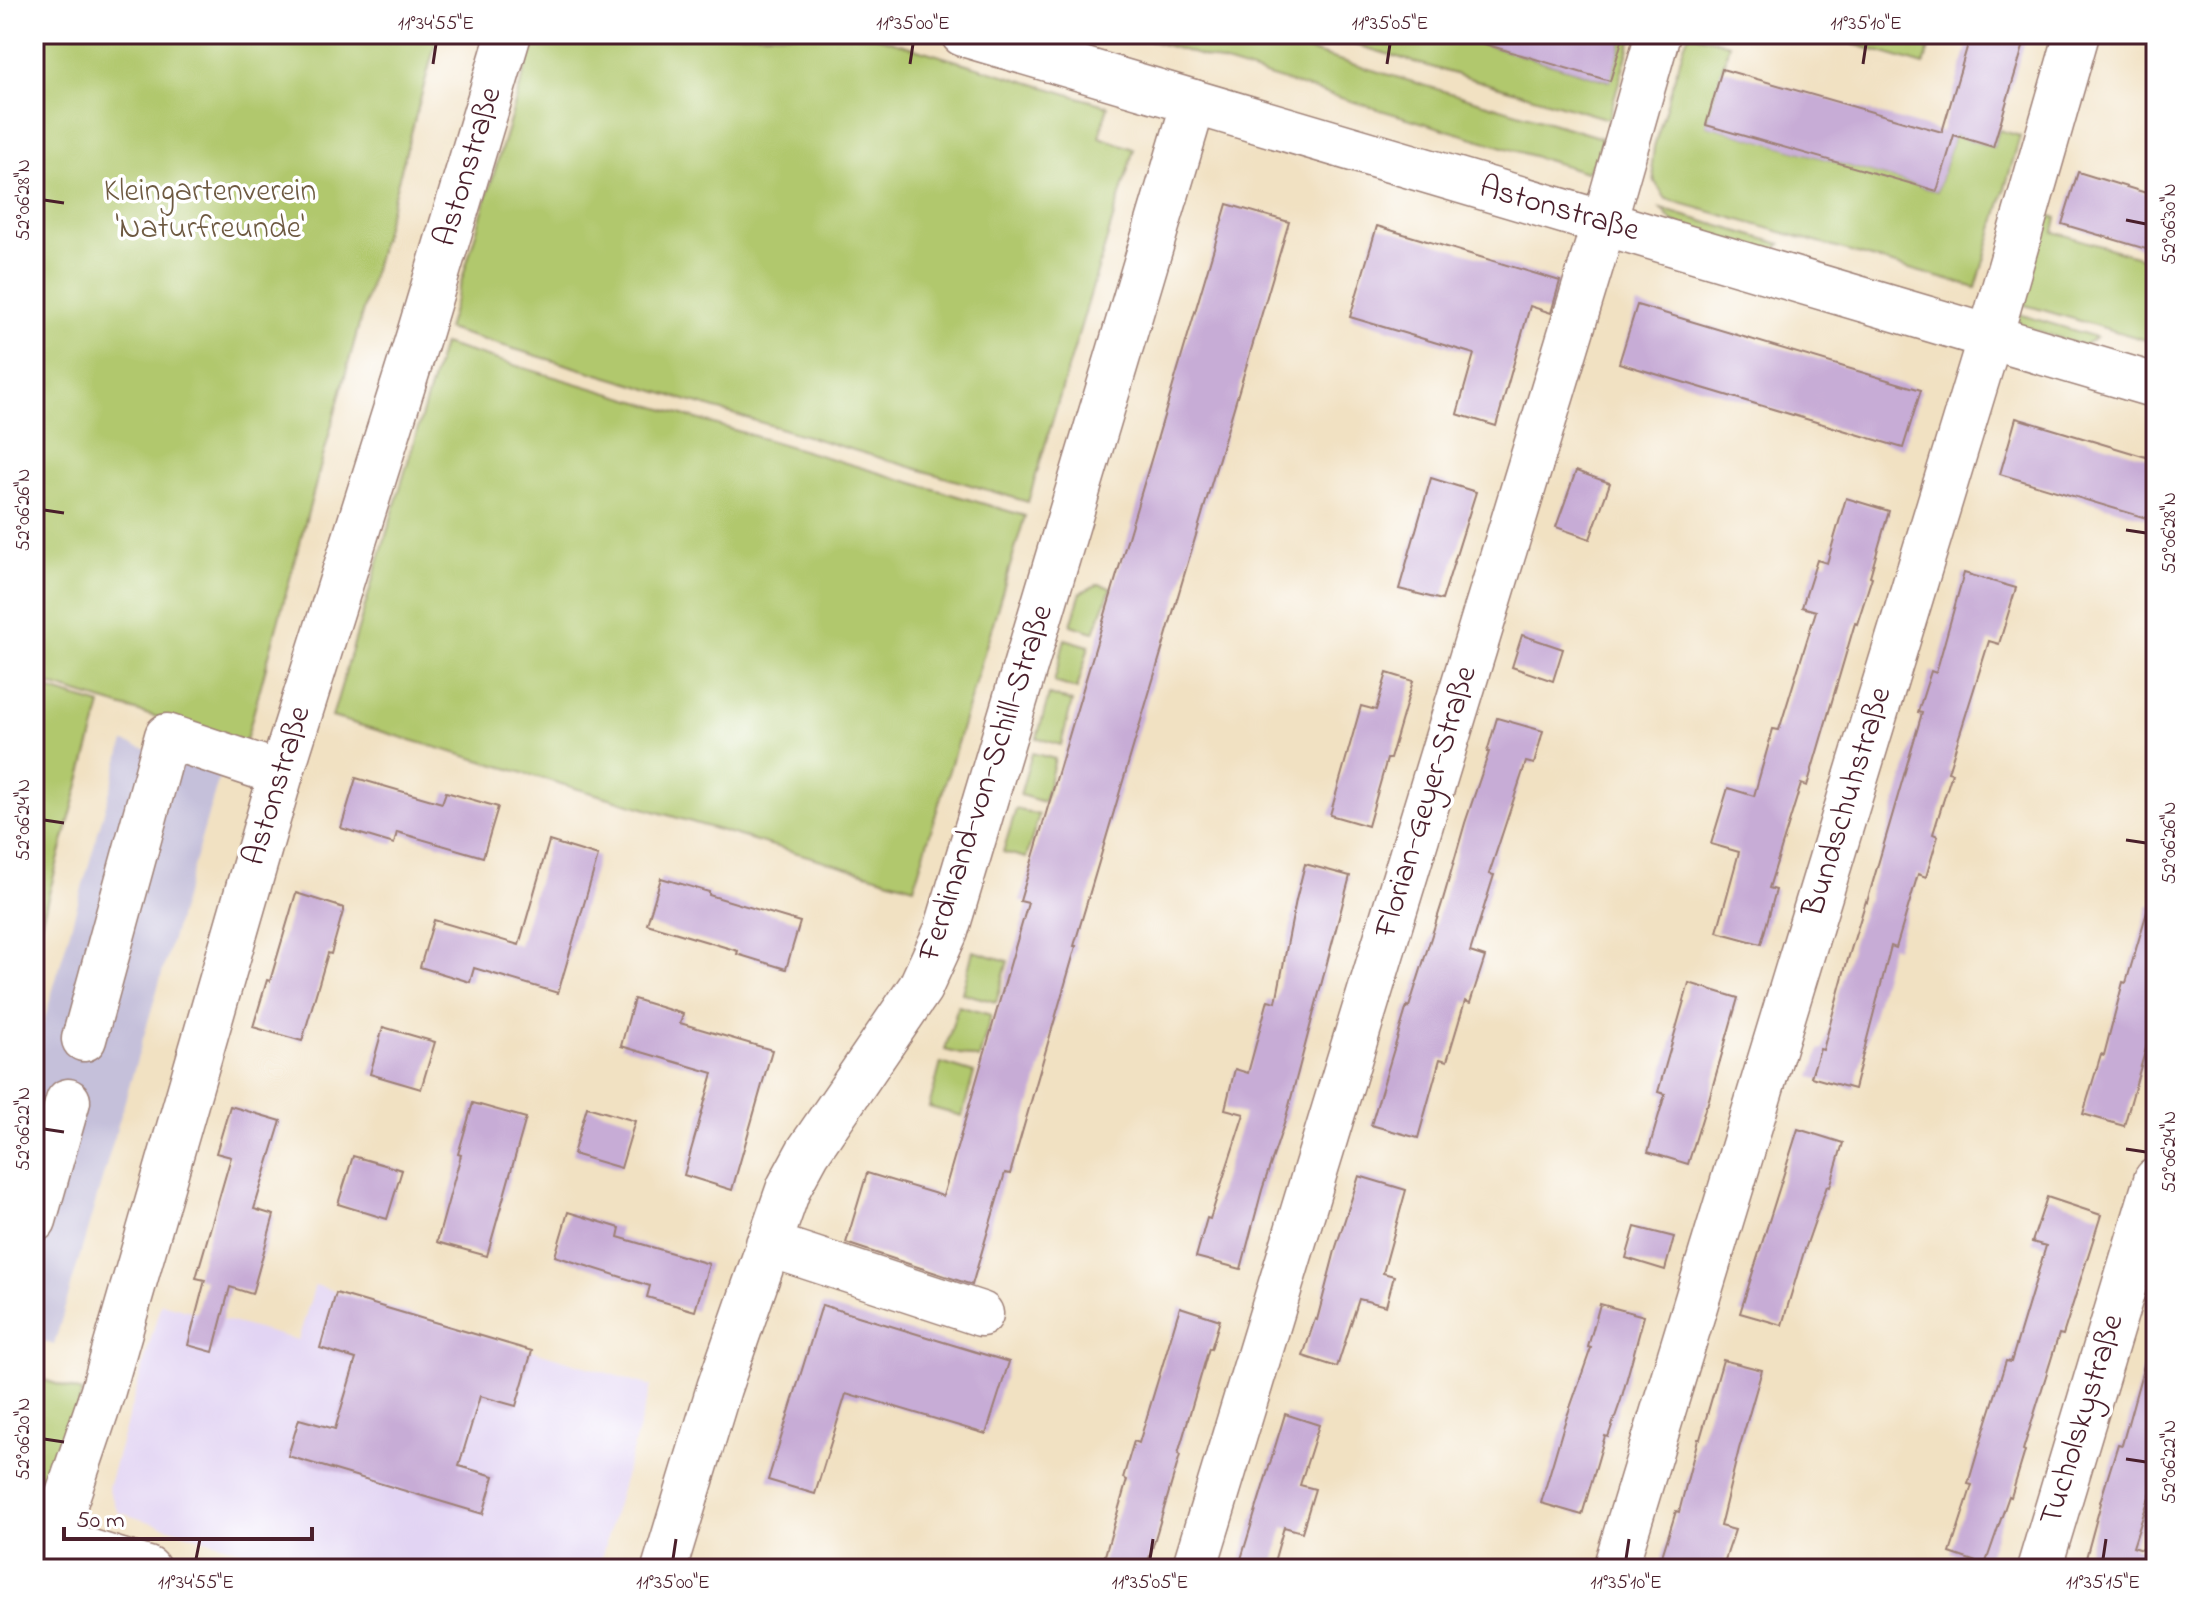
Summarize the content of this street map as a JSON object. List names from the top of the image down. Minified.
{"streets":{"street":["Astonstraße","Ferdinand-von-Schill-Straße","Florian-Geyer-Straße","Bundschuhstraße","Tucholskystraße"]},"crossings":[["Astonstraße","Ferdinand-von-Schill-Straße"],["Astonstraße","Florian-Geyer-Straße"],["Astonstraße","Bundschuhstraße"]],"parks":["Kleingartenverein 'Naturfreunde'"],"scale_bar":"50 m","coordinates":["11°34'55\"E","11°35'00\"E","11°35'05\"E","11°35'10\"E","52°06'28\"N","52°06'30\"N","52°06'26\"N","52°06'24\"N","52°06'22\"N","52°06'20\"N","11°35'15\"E"]}
